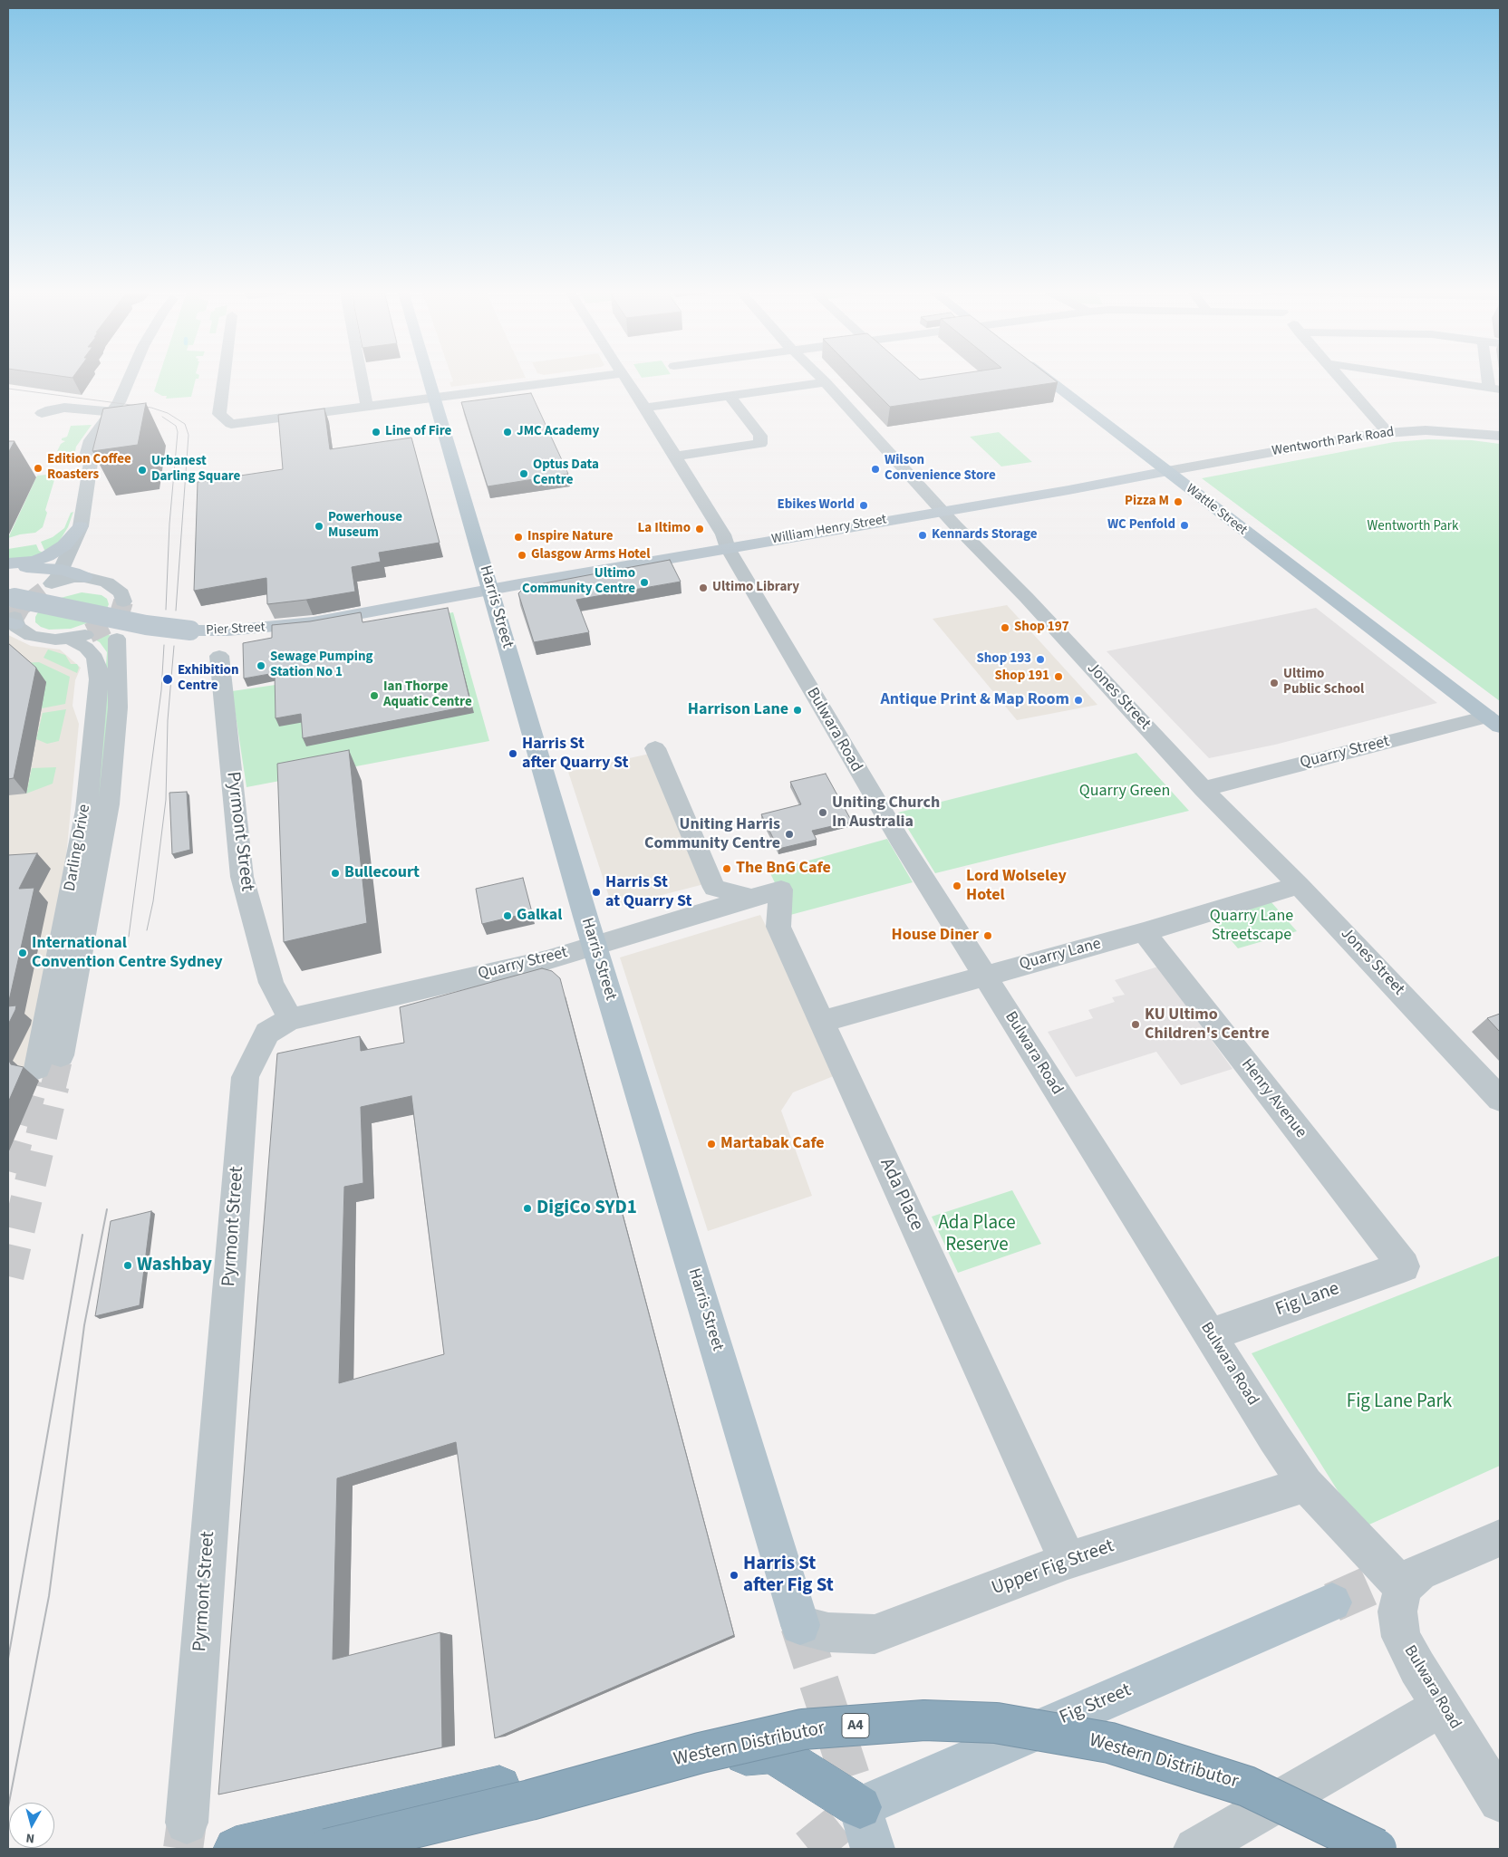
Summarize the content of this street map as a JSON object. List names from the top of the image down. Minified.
{"streets":{"highway":["A4","Western Distributor"],"main road":["Wattle Street","William Henry Street","Harris Street","Pier Street","Fig Street"],"street":["Wentworth Park Road","Jones Street","Bulwara Road","Quarry Street","Pyrmont Street","Darling Drive","Quarry Lane","Henry Avenue","Ada Place","Fig Lane","Upper Fig Street"]},"crossings":[["Wentworth Park Road","Wattle Street"],["Wentworth Park Road","William Henry Street"],["Wattle Street","William Henry Street"],["Wattle Street","Quarry Street"],["William Henry Street","Harris Street"],["William Henry Street","Pier Street"],["William Henry Street","Jones Street"],["William Henry Street","Bulwara Road"],["Harris Street","Pier Street"],["Harris Street","Quarry Street"],["Harris Street","Upper Fig Street"],["Jones Street","Quarry Street"],["Jones Street","Quarry Lane"],["Bulwara Road","Quarry Lane"],["Bulwara Road","Fig Lane"],["Bulwara Road","Upper Fig Street"],["Quarry Street","Pyrmont Street"],["Quarry Street","Ada Place"],["Quarry Lane","Henry Avenue"],["Quarry Lane","Ada Place"],["Henry Avenue","Fig Lane"],["Ada Place","Upper Fig Street"]],"parks":["Wentworth Park","Quarry Green","Quarry Lane Streetscape","Ada Place Reserve","Fig Lane Park"],"places":["Line of Fire","JMC Academy","Edition Coffee Roasters","Wilson Convenience Store","Urbanest Darling Square","Optus Data Centre","Pizza M","Ebikes World","WC Penfold","Powerhouse Museum","La Iltimo","Kennards Storage","Inspire Nature","Glasgow Arms Hotel","Ultimo Community Centre","Ultimo Library","Shop 197","Shop 193","Sewage Pumping Station No 1","Shop 191","Exhibition Centre","Ultimo Public School","Ian Thorpe Aquatic Centre","Antique Print & Map Room","Harrison Lane","Harris St after Quarry St","Uniting Church In Australia","Uniting Harris Community Centre","The BnG Cafe","Bullecourt","Lord Wolseley Hotel","Harris St at Quarry St","Galkal","House Diner","International Convention Centre Sydney","KU Ultimo Children's Centre","Martabak Cafe","DigiCo SYD1","Washbay","Harris St after Fig St"],"north":"bottom"}
